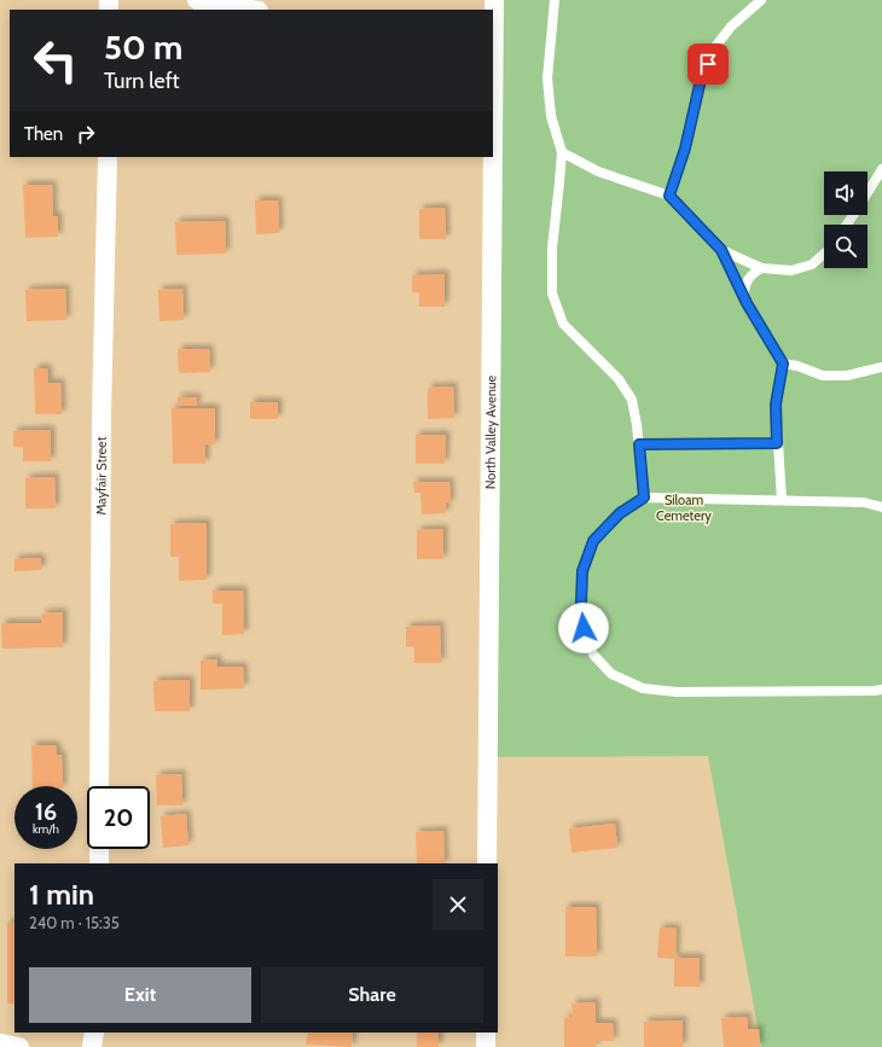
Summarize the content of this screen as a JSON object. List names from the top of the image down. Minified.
{"streets":{"street":["North Valley Avenue","Mayfair Street"]},"parks":["Siloam Cemetery"],"page":{"turn":["50 m","Turn left"],"then":"Then","speed":"16 km/h","limit":"20","heading":["1 min","240 m · 15:35"],"buttons":["Exit","Share"]}}
